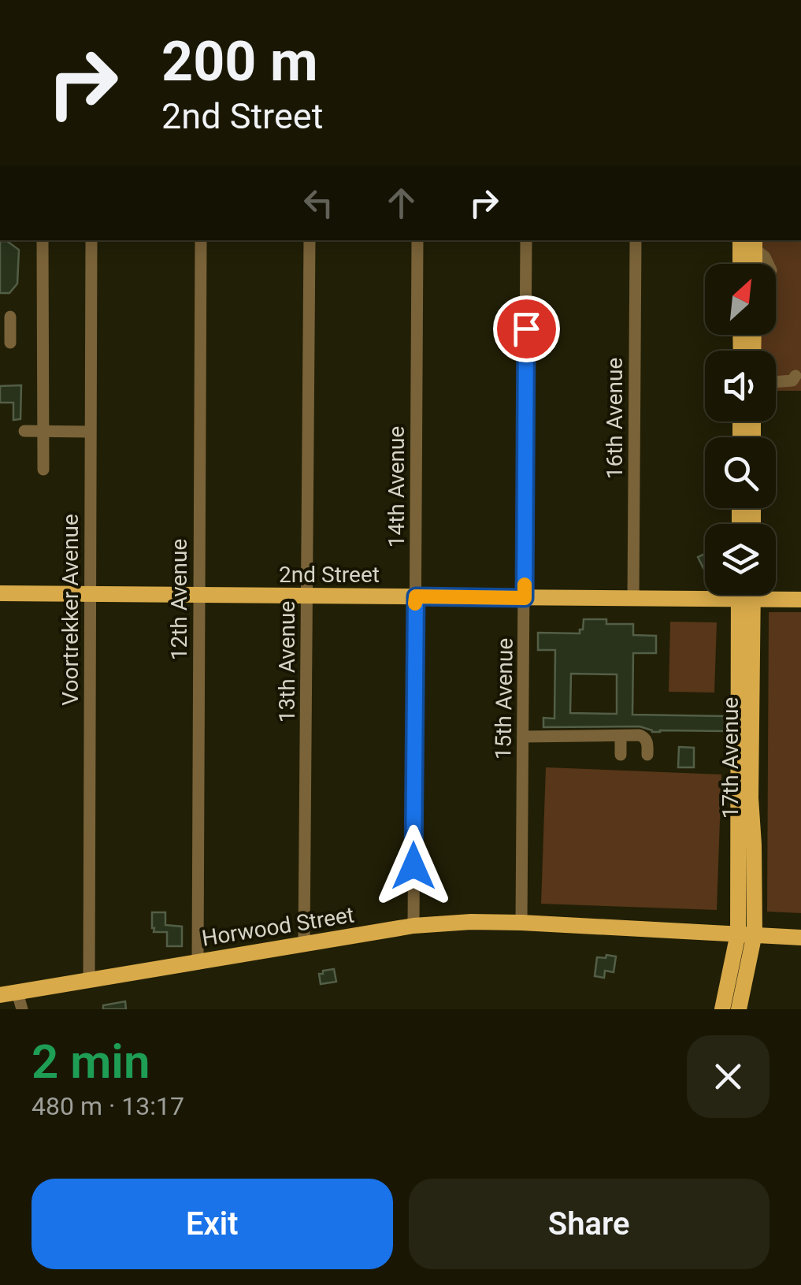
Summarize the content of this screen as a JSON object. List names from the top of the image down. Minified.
{"streets":{"main road":["2nd Street","17th Avenue","Horwood Street"],"street":["16th Avenue","14th Avenue","12th Avenue","Voortrekker Avenue","13th Avenue","15th Avenue"]},"crossings":[["16th Avenue","2nd Street"],["14th Avenue","2nd Street"],["14th Avenue","Horwood Street"],["2nd Street","12th Avenue"],["2nd Street","Voortrekker Avenue"],["2nd Street","13th Avenue"],["2nd Street","15th Avenue"],["2nd Street","17th Avenue"],["12th Avenue","Horwood Street"],["Voortrekker Avenue","Horwood Street"],["13th Avenue","Horwood Street"],["15th Avenue","Horwood Street"],["17th Avenue","Horwood Street"]],"north":"top right","page":{"turn":["200 m","2nd Street"],"heading":["2 min","480 m · 13:17"],"buttons":["Exit","Share"]}}
